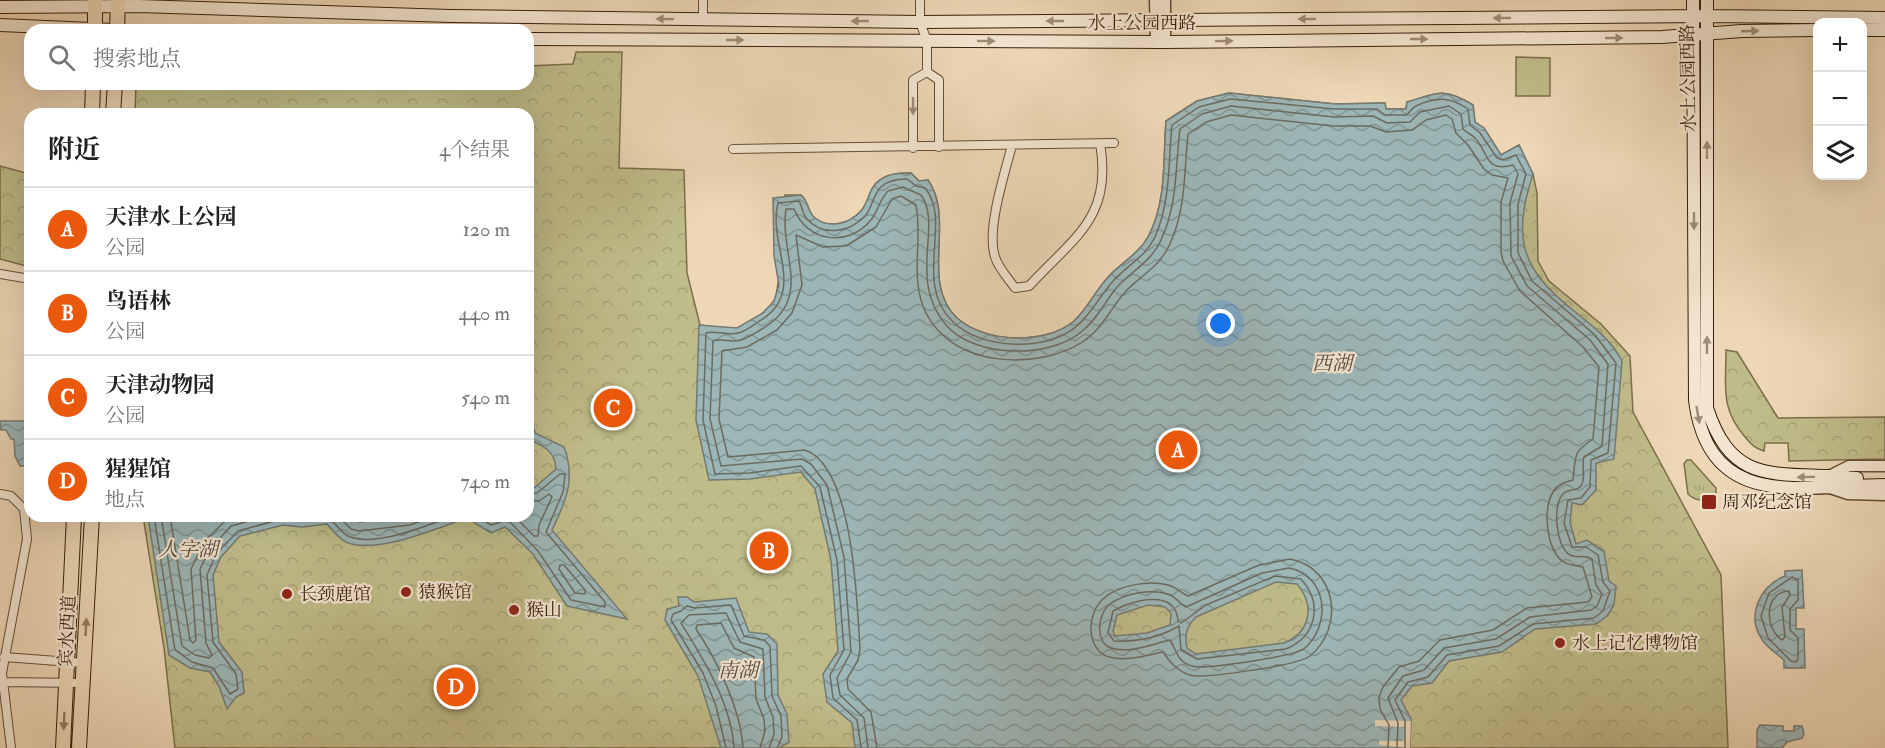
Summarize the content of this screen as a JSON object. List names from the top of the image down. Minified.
{"streets":{"main road":["水上公园西路","宾水西道"]},"water":["西湖","人字湖","南湖"],"places":{"transit":["周邓纪念馆"],"other":["猿猴馆","长颈鹿馆","猴山","水上记忆博物馆"]},"page":{"map_buttons":["+","−"],"search":"搜索地点","heading":["附近","4个结果"],"list":[{"mark":"A","name":"天津水上公园","note":"公园","value":"120 m"},{"mark":"B","name":"鸟语林","note":"公园","value":"440 m"},{"mark":"C","name":"天津动物园","note":"公园","value":"540 m"},{"mark":"D","name":"猩猩馆","note":"地点","value":"740 m"}],"pins":["C","A","B","D"]}}
